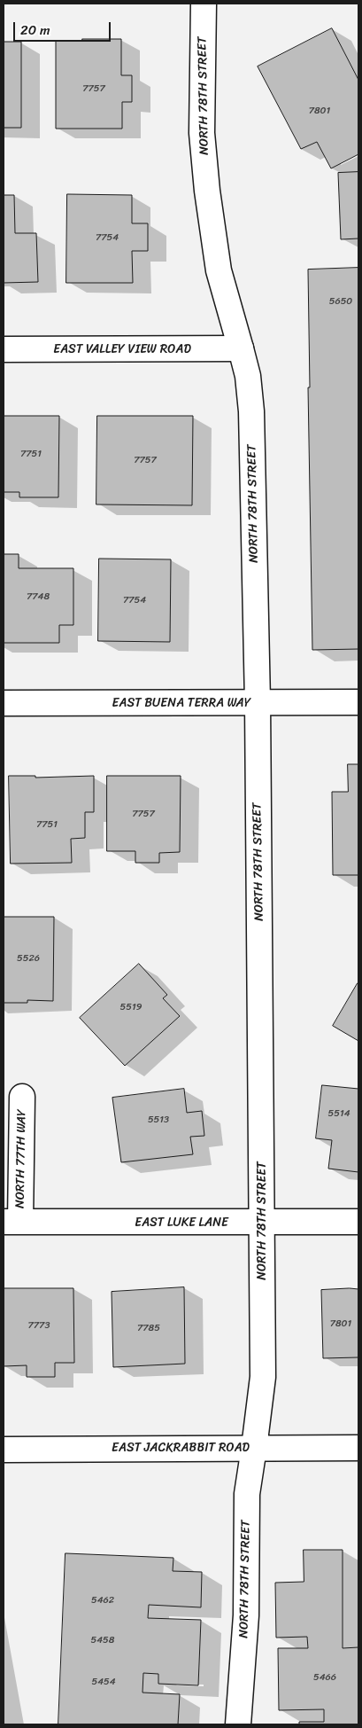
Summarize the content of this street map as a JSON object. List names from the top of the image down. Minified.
{"streets":{"street":["NORTH 78TH STREET","EAST VALLEY VIEW ROAD","EAST BUENA TERRA WAY","NORTH 77TH WAY","EAST LUKE LANE","EAST JACKRABBIT ROAD"]},"crossings":[["NORTH 78TH STREET","EAST VALLEY VIEW ROAD"],["NORTH 78TH STREET","EAST BUENA TERRA WAY"],["NORTH 78TH STREET","EAST LUKE LANE"],["NORTH 78TH STREET","EAST JACKRABBIT ROAD"],["NORTH 77TH WAY","EAST LUKE LANE"]],"house_numbers":["7757","7801","7754","5650","7751","7757","7748","7754","7757","7751","5526","5519","5514","5513","7801","7773","7785","5462","5458","5466","5454"],"scale_bar":"20 m"}
